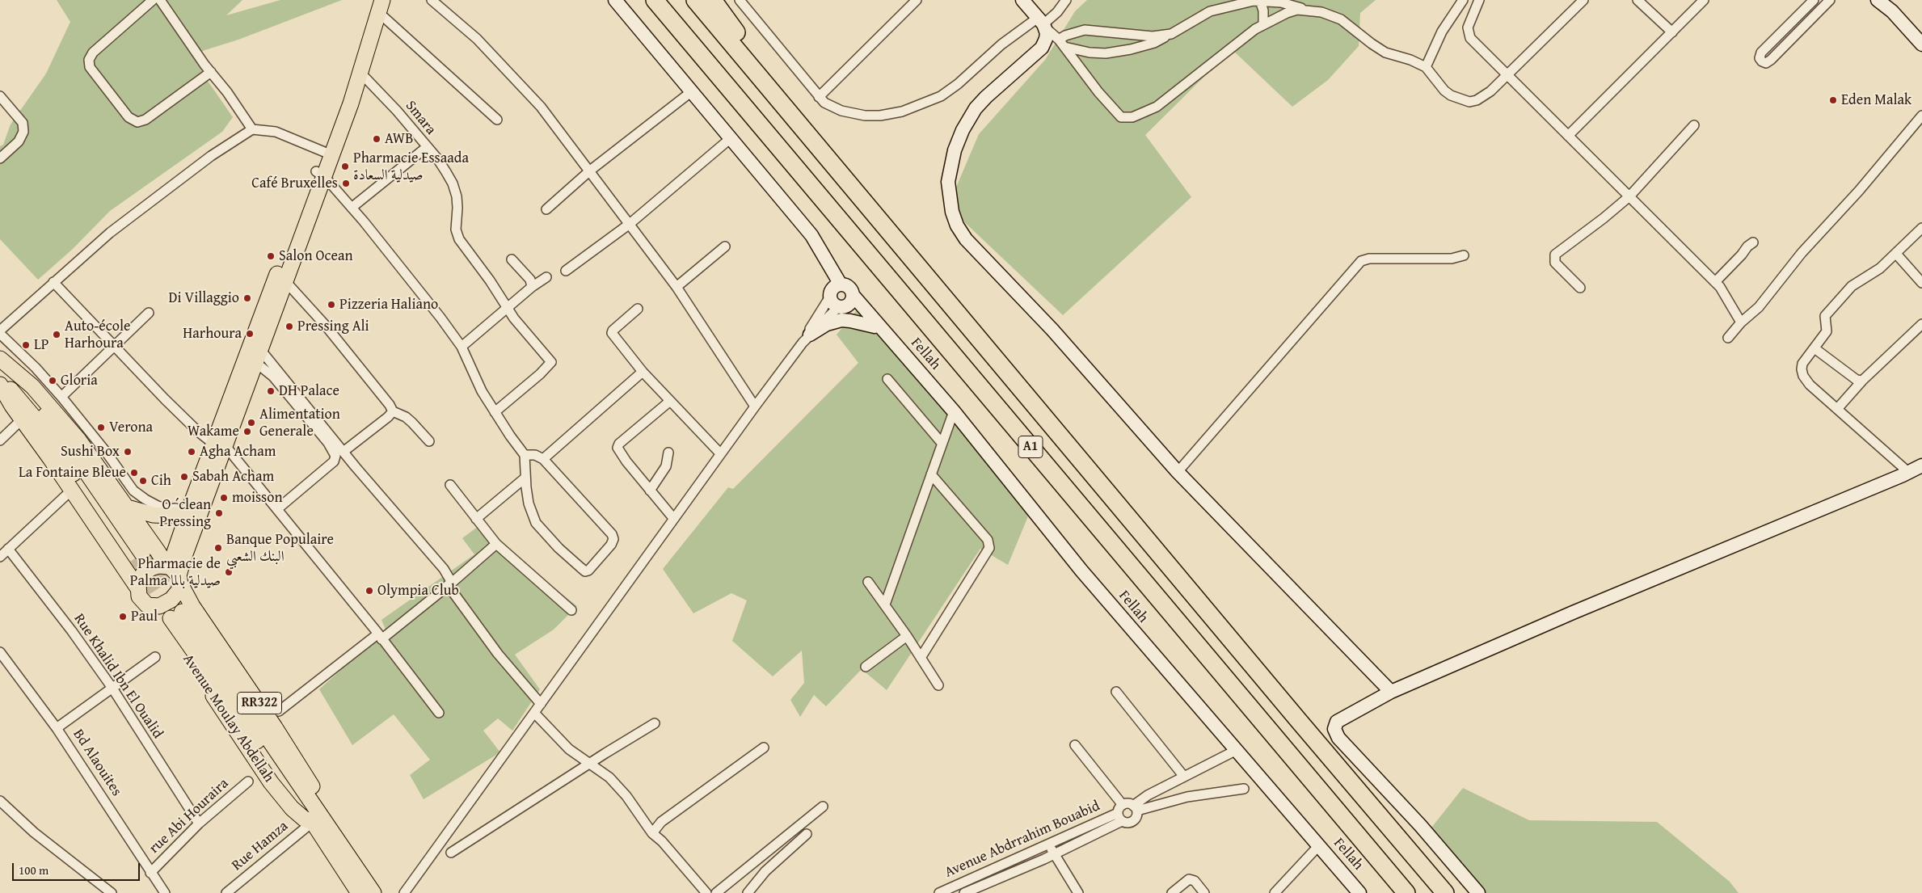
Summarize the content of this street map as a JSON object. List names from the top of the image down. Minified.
{"streets":{"highway":["A1"],"main road":["RR322","Avenue Moulay Abdellah"],"street":["Smara","Fellah","Rue Khalid Ibn El Oualid","Bd Alaouites","rue Abi Houraira","Avenue Abdrrahim Bouabid","Rue Hamza"]},"crossings":[["Rue Khalid Ibn El Oualid","rue Abi Houraira"],["RR322","Avenue Moulay Abdellah"],["Avenue Moulay Abdellah","Rue Hamza"],["Bd Alaouites","rue Abi Houraira"]],"places":["Eden Malak","AWB","Pharmacie Essaada صيدلية السعادة","Café Bruxelles","Salon Ocean","Di Villaggio","Pizzeria Haliano","Pressing Ali","Harhoura","Auto-école Harhoura","LP","Gloria","DH Palace","Alimentation Generale","Verona","Wakame","Sushi Box","Agha Acham","La Fontaine Bleue","Sabah Acham","Cih","moisson","O ´clean Pressing","Banque Populaire البنك الشعبي","Pharmacie de Palma صيدلية بالما","Olympia Club","Paul"],"scale_bar":"100 m"}
